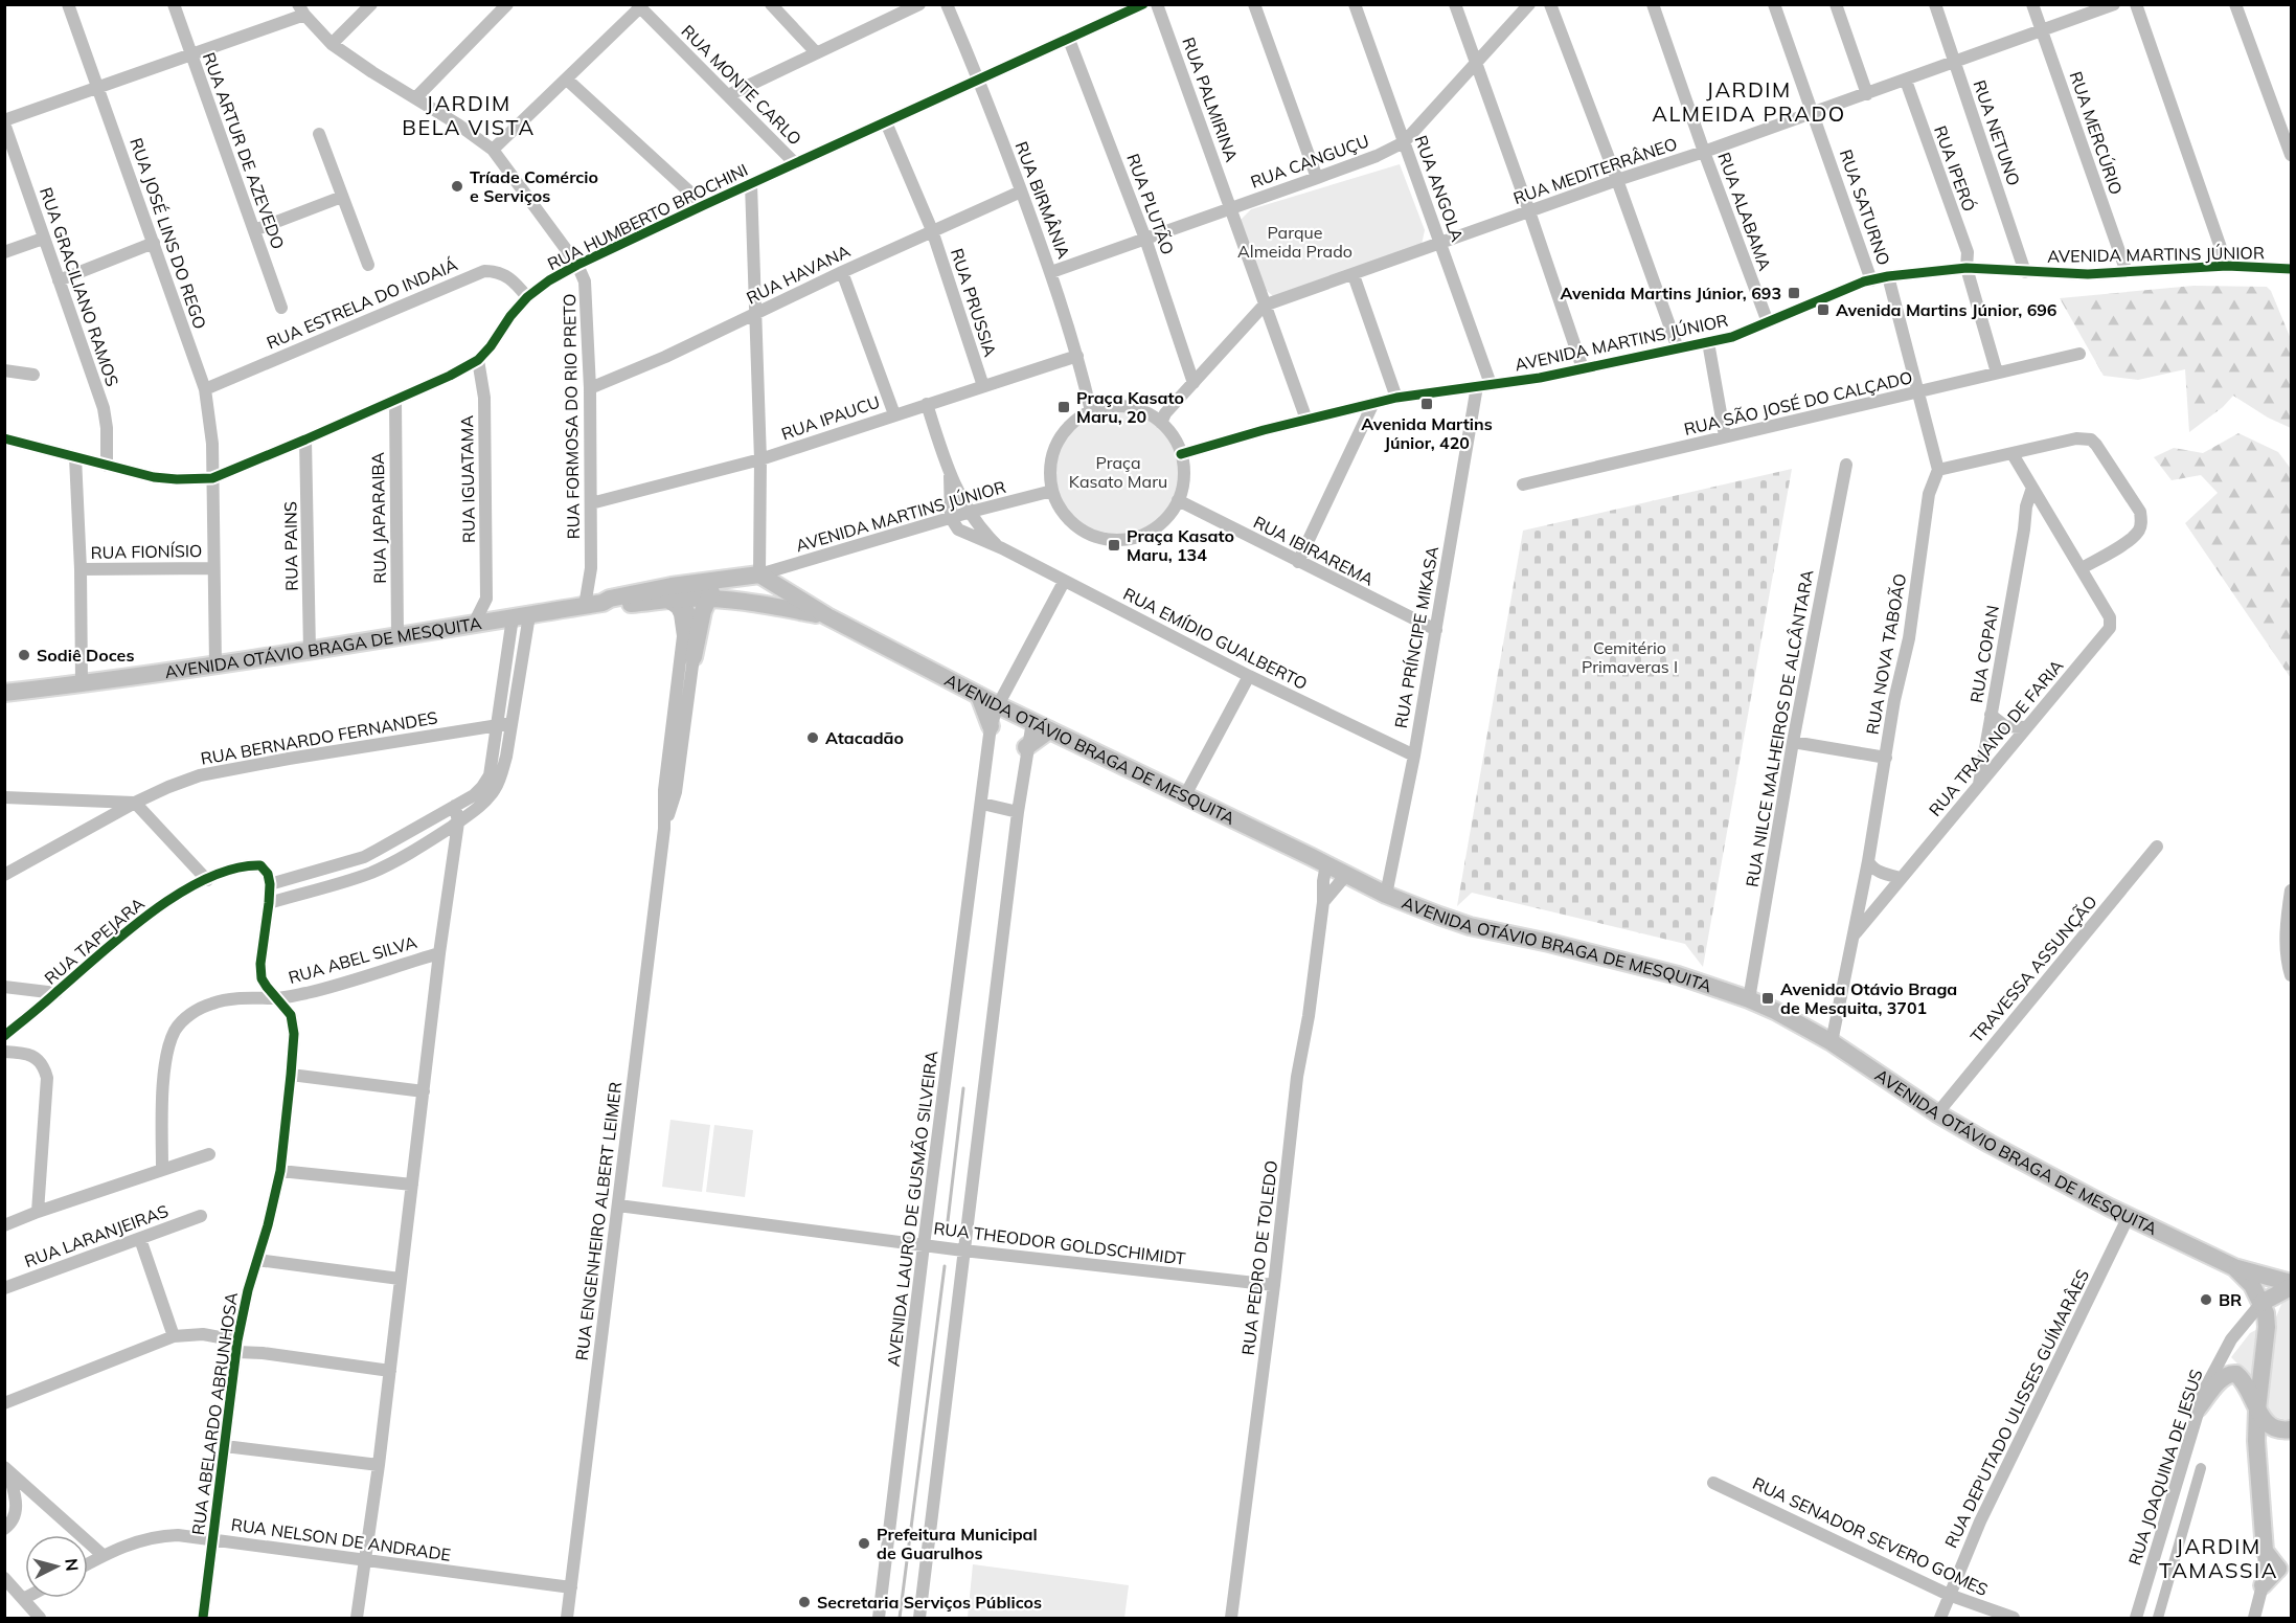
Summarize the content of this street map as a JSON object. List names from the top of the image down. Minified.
{"streets":{"main road":["AVENIDA OTÁVIO BRAGA DE MESQUITA"],"street":["RUA MONTE CARLO","RUA PALMIRINA","RUA NETUNO","RUA MERCÚRIO","RUA ARTUR DE AZEVEDO","RUA CANGUÇU","RUA IPERÓ","RUA MEDITERRÂNEO","RUA ANGOLA","RUA BIRMÂNIA","RUA PLUTÃO","RUA SATURNO","RUA ALABAMA","RUA HUMBERTO BROCHINI","RUA JOSÉ LINS DO REGO","AVENIDA MARTINS JÚNIOR","RUA HAVANA","RUA GRACILIANO RAMOS","RUA PRUSSIA","RUA ESTRELA DO INDAIÁ","RUA SÃO JOSÉ DO CALÇADO","RUA FORMOSA DO RIO PRETO","RUA IPAUCU","RUA IGUATAMA","RUA JAPARAIBA","RUA PAINS","RUA IBIRAREMA","RUA FIONÍSIO","RUA PRÍNCIPE MIKASA","RUA EMÍDIO GUALBERTO","RUA NOVA TABOÃO","RUA COPAN","RUA NILCE MALHEIROS DE ALCÂNTARA","RUA BERNARDO FERNANDES","RUA TRAJANO DE FARIA","RUA TAPEJARA","RUA ABEL SILVA","TRAVESSA ASSUNÇÃO","AVENIDA LAURO DE GUSMÃO SILVEIRA","RUA ENGENHEIRO ALBERT LEIMER","RUA LARANJEIRAS","RUA THEODOR GOLDSCHIMIDT","RUA PEDRO DE TOLEDO","RUA DEPUTADO ULISSES GUÍMARÂES","RUA ABELARDO ABRUNHOSA","RUA JOAQUINA DE JESUS","RUA SENADOR SEVERO GOMES","RUA NELSON DE ANDRADE"]},"crossings":[["RUA MONTE CARLO","RUA HUMBERTO BROCHINI"],["RUA PALMIRINA","RUA CANGUÇU"],["RUA PALMIRINA","RUA MEDITERRÂNEO"],["RUA PALMIRINA","AVENIDA MARTINS JÚNIOR"],["RUA NETUNO","RUA MEDITERRÂNEO"],["RUA NETUNO","AVENIDA MARTINS JÚNIOR"],["RUA MERCÚRIO","RUA MEDITERRÂNEO"],["RUA MERCÚRIO","AVENIDA MARTINS JÚNIOR"],["RUA CANGUÇU","RUA ANGOLA"],["RUA CANGUÇU","RUA BIRMÂNIA"],["RUA CANGUÇU","RUA PLUTÃO"],["RUA IPERÓ","RUA MEDITERRÂNEO"],["RUA IPERÓ","AVENIDA MARTINS JÚNIOR"],["RUA IPERÓ","RUA SÃO JOSÉ DO CALÇADO"],["RUA MEDITERRÂNEO","RUA ANGOLA"],["RUA MEDITERRÂNEO","RUA SATURNO"],["RUA MEDITERRÂNEO","RUA ALABAMA"],["RUA ANGOLA","AVENIDA MARTINS JÚNIOR"],["RUA BIRMÂNIA","RUA HUMBERTO BROCHINI"],["RUA BIRMÂNIA","AVENIDA MARTINS JÚNIOR"],["RUA BIRMÂNIA","RUA HAVANA"],["RUA BIRMÂNIA","RUA IPAUCU"],["RUA BIRMÂNIA","RUA IBIRAREMA"],["RUA PLUTÃO","RUA HUMBERTO BROCHINI"],["RUA SATURNO","AVENIDA MARTINS JÚNIOR"],["RUA ALABAMA","AVENIDA MARTINS JÚNIOR"],["RUA HUMBERTO BROCHINI","RUA JOSÉ LINS DO REGO"],["RUA HUMBERTO BROCHINI","RUA GRACILIANO RAMOS"],["RUA HUMBERTO BROCHINI","RUA PRUSSIA"],["RUA HUMBERTO BROCHINI","RUA ESTRELA DO INDAIÁ"],["RUA HUMBERTO BROCHINI","RUA FORMOSA DO RIO PRETO"],["RUA HUMBERTO BROCHINI","RUA IGUATAMA"],["RUA HUMBERTO BROCHINI","RUA JAPARAIBA"],["RUA HUMBERTO BROCHINI","RUA PAINS"],["RUA JOSÉ LINS DO REGO","RUA ESTRELA DO INDAIÁ"],["RUA JOSÉ LINS DO REGO","RUA FIONÍSIO"],["RUA JOSÉ LINS DO REGO","AVENIDA OTÁVIO BRAGA DE MESQUITA"],["AVENIDA MARTINS JÚNIOR","RUA IBIRAREMA"],["AVENIDA MARTINS JÚNIOR","RUA PRÍNCIPE MIKASA"],["AVENIDA MARTINS JÚNIOR","RUA EMÍDIO GUALBERTO"],["AVENIDA MARTINS JÚNIOR","AVENIDA OTÁVIO BRAGA DE MESQUITA"],["RUA HAVANA","RUA PRUSSIA"],["RUA HAVANA","RUA FORMOSA DO RIO PRETO"],["RUA PRUSSIA","RUA IPAUCU"],["RUA FORMOSA DO RIO PRETO","RUA IPAUCU"],["RUA FORMOSA DO RIO PRETO","AVENIDA OTÁVIO BRAGA DE MESQUITA"],["RUA IPAUCU","RUA EMÍDIO GUALBERTO"],["RUA IGUATAMA","AVENIDA OTÁVIO BRAGA DE MESQUITA"],["RUA JAPARAIBA","AVENIDA OTÁVIO BRAGA DE MESQUITA"],["RUA PAINS","AVENIDA OTÁVIO BRAGA DE MESQUITA"],["RUA IBIRAREMA","RUA PRÍNCIPE MIKASA"],["RUA PRÍNCIPE MIKASA","RUA EMÍDIO GUALBERTO"],["RUA PRÍNCIPE MIKASA","AVENIDA OTÁVIO BRAGA DE MESQUITA"],["RUA EMÍDIO GUALBERTO","AVENIDA LAURO DE GUSMÃO SILVEIRA"],["AVENIDA OTÁVIO BRAGA DE MESQUITA","RUA NOVA TABOÃO"],["AVENIDA OTÁVIO BRAGA DE MESQUITA","RUA NILCE MALHEIROS DE ALCÂNTARA"],["AVENIDA OTÁVIO BRAGA DE MESQUITA","TRAVESSA ASSUNÇÃO"],["AVENIDA OTÁVIO BRAGA DE MESQUITA","AVENIDA LAURO DE GUSMÃO SILVEIRA"],["AVENIDA OTÁVIO BRAGA DE MESQUITA","RUA ENGENHEIRO ALBERT LEIMER"],["AVENIDA OTÁVIO BRAGA DE MESQUITA","RUA PEDRO DE TOLEDO"],["AVENIDA OTÁVIO BRAGA DE MESQUITA","RUA DEPUTADO ULISSES GUÍMARÂES"],["AVENIDA OTÁVIO BRAGA DE MESQUITA","RUA JOAQUINA DE JESUS"],["RUA NOVA TABOÃO","RUA TRAJANO DE FARIA"],["RUA COPAN","RUA TRAJANO DE FARIA"],["RUA TAPEJARA","RUA ABELARDO ABRUNHOSA"],["RUA ABEL SILVA","RUA ABELARDO ABRUNHOSA"],["AVENIDA LAURO DE GUSMÃO SILVEIRA","RUA THEODOR GOLDSCHIMIDT"],["RUA ENGENHEIRO ALBERT LEIMER","RUA THEODOR GOLDSCHIMIDT"],["RUA ENGENHEIRO ALBERT LEIMER","RUA NELSON DE ANDRADE"],["RUA THEODOR GOLDSCHIMIDT","RUA PEDRO DE TOLEDO"],["RUA DEPUTADO ULISSES GUÍMARÂES","RUA SENADOR SEVERO GOMES"],["RUA ABELARDO ABRUNHOSA","RUA NELSON DE ANDRADE"]],"districts":["JARDIM ALMEIDA PRADO","JARDIM BELA VISTA","JARDIM TAMASSIA"],"parks":["Parque Almeida Prado","Praça Kasato Maru","Cemitério Primaveras I"],"places":{"other":["Tríade Comércio e Serviços","Sodiê Doces","Atacadão","BR","Prefeitura Municipal de Guarulhos","Secretaria Serviços Públicos"],"transit":["Avenida Martins Júnior, 693","Avenida Martins Júnior, 696","Avenida Martins Júnior, 420","Praça Kasato Maru, 20","Praça Kasato Maru, 134","Avenida Otávio Braga de Mesquita, 3701"]},"north":"right"}
